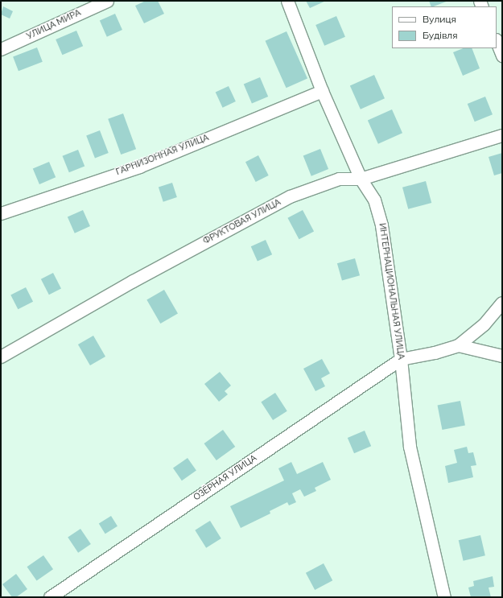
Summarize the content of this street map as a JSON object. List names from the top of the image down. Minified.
{"streets":{"street":["УЛИЦА МИРА","ГАРНИЗОННАЯ УЛИЦА","ФРУКТОВАЯ УЛИЦА","ИНТЕРНАЦИОНАЛЬНАЯ УЛИЦА","ОЗЁРНАЯ УЛИЦА"]},"crossings":[["ГАРНИЗОННАЯ УЛИЦА","ИНТЕРНАЦИОНАЛЬНАЯ УЛИЦА"],["ФРУКТОВАЯ УЛИЦА","ИНТЕРНАЦИОНАЛЬНАЯ УЛИЦА"],["ИНТЕРНАЦИОНАЛЬНАЯ УЛИЦА","ОЗЁРНАЯ УЛИЦА"]],"legend":["Вулиця","Будівля"]}
